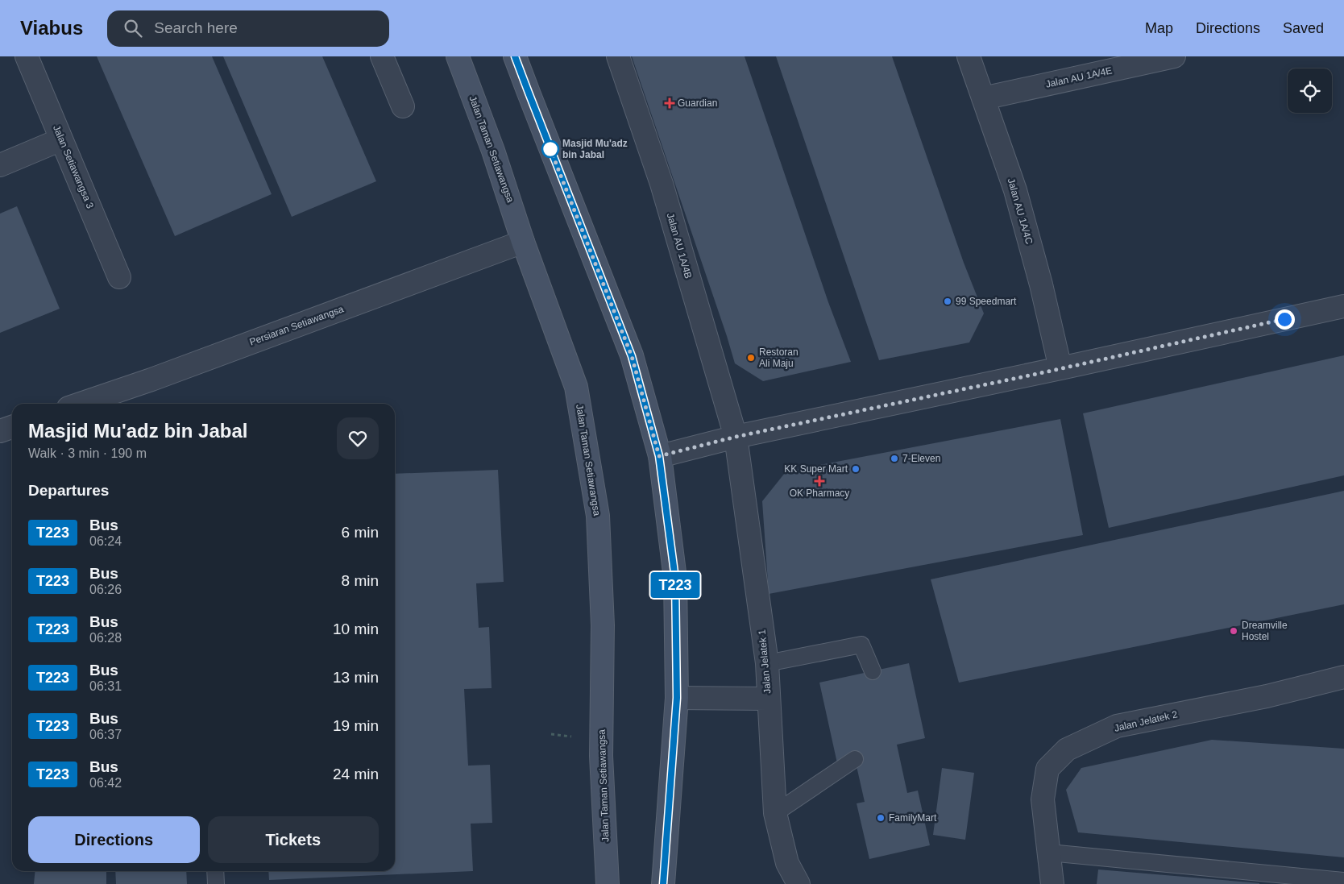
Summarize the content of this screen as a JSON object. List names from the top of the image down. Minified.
{"streets":{"main road":["Jalan Taman Setiawangsa"],"street":["Jalan AU 1A/4E","Jalan Setiawangsa 3","Jalan AU 1A/4C","Jalan AU 1A/4B","Persiaran Setiawangsa","Jalan Jelatek 1","Jalan Jelatek 2"]},"crossings":[["Jalan AU 1A/4E","Jalan AU 1A/4C"],["Jalan Taman Setiawangsa","Persiaran Setiawangsa"],["Jalan AU 1A/4B","Jalan Jelatek 1"]],"places":{"health":["Guardian","OK Pharmacy"],"other":["Masjid Mu'adz bin Jabal","99 Speedmart","Restoran Ali Maju","7-Eleven","KK Super Mart","Dreamville Hostel","FamilyMart"]},"lines":["bus line T223"],"page":{"header":"Viabus","search":"Search here","nav":["Map","Directions","Saved"],"on_map":"T223","heading":[["Masjid Mu'adz bin Jabal","Walk · 3 min · 190 m"],"Departures"],"list":[{"mark":"T223","name":"Bus","note":"06:24","value":"6 min"},{"mark":"T223","name":"Bus","note":"06:26","value":"8 min"},{"mark":"T223","name":"Bus","note":"06:28","value":"10 min"},{"mark":"T223","name":"Bus","note":"06:31","value":"13 min"},{"mark":"T223","name":"Bus","note":"06:37","value":"19 min"},{"mark":"T223","name":"Bus","note":"06:42","value":"24 min"}],"buttons":["Directions","Tickets"]}}
